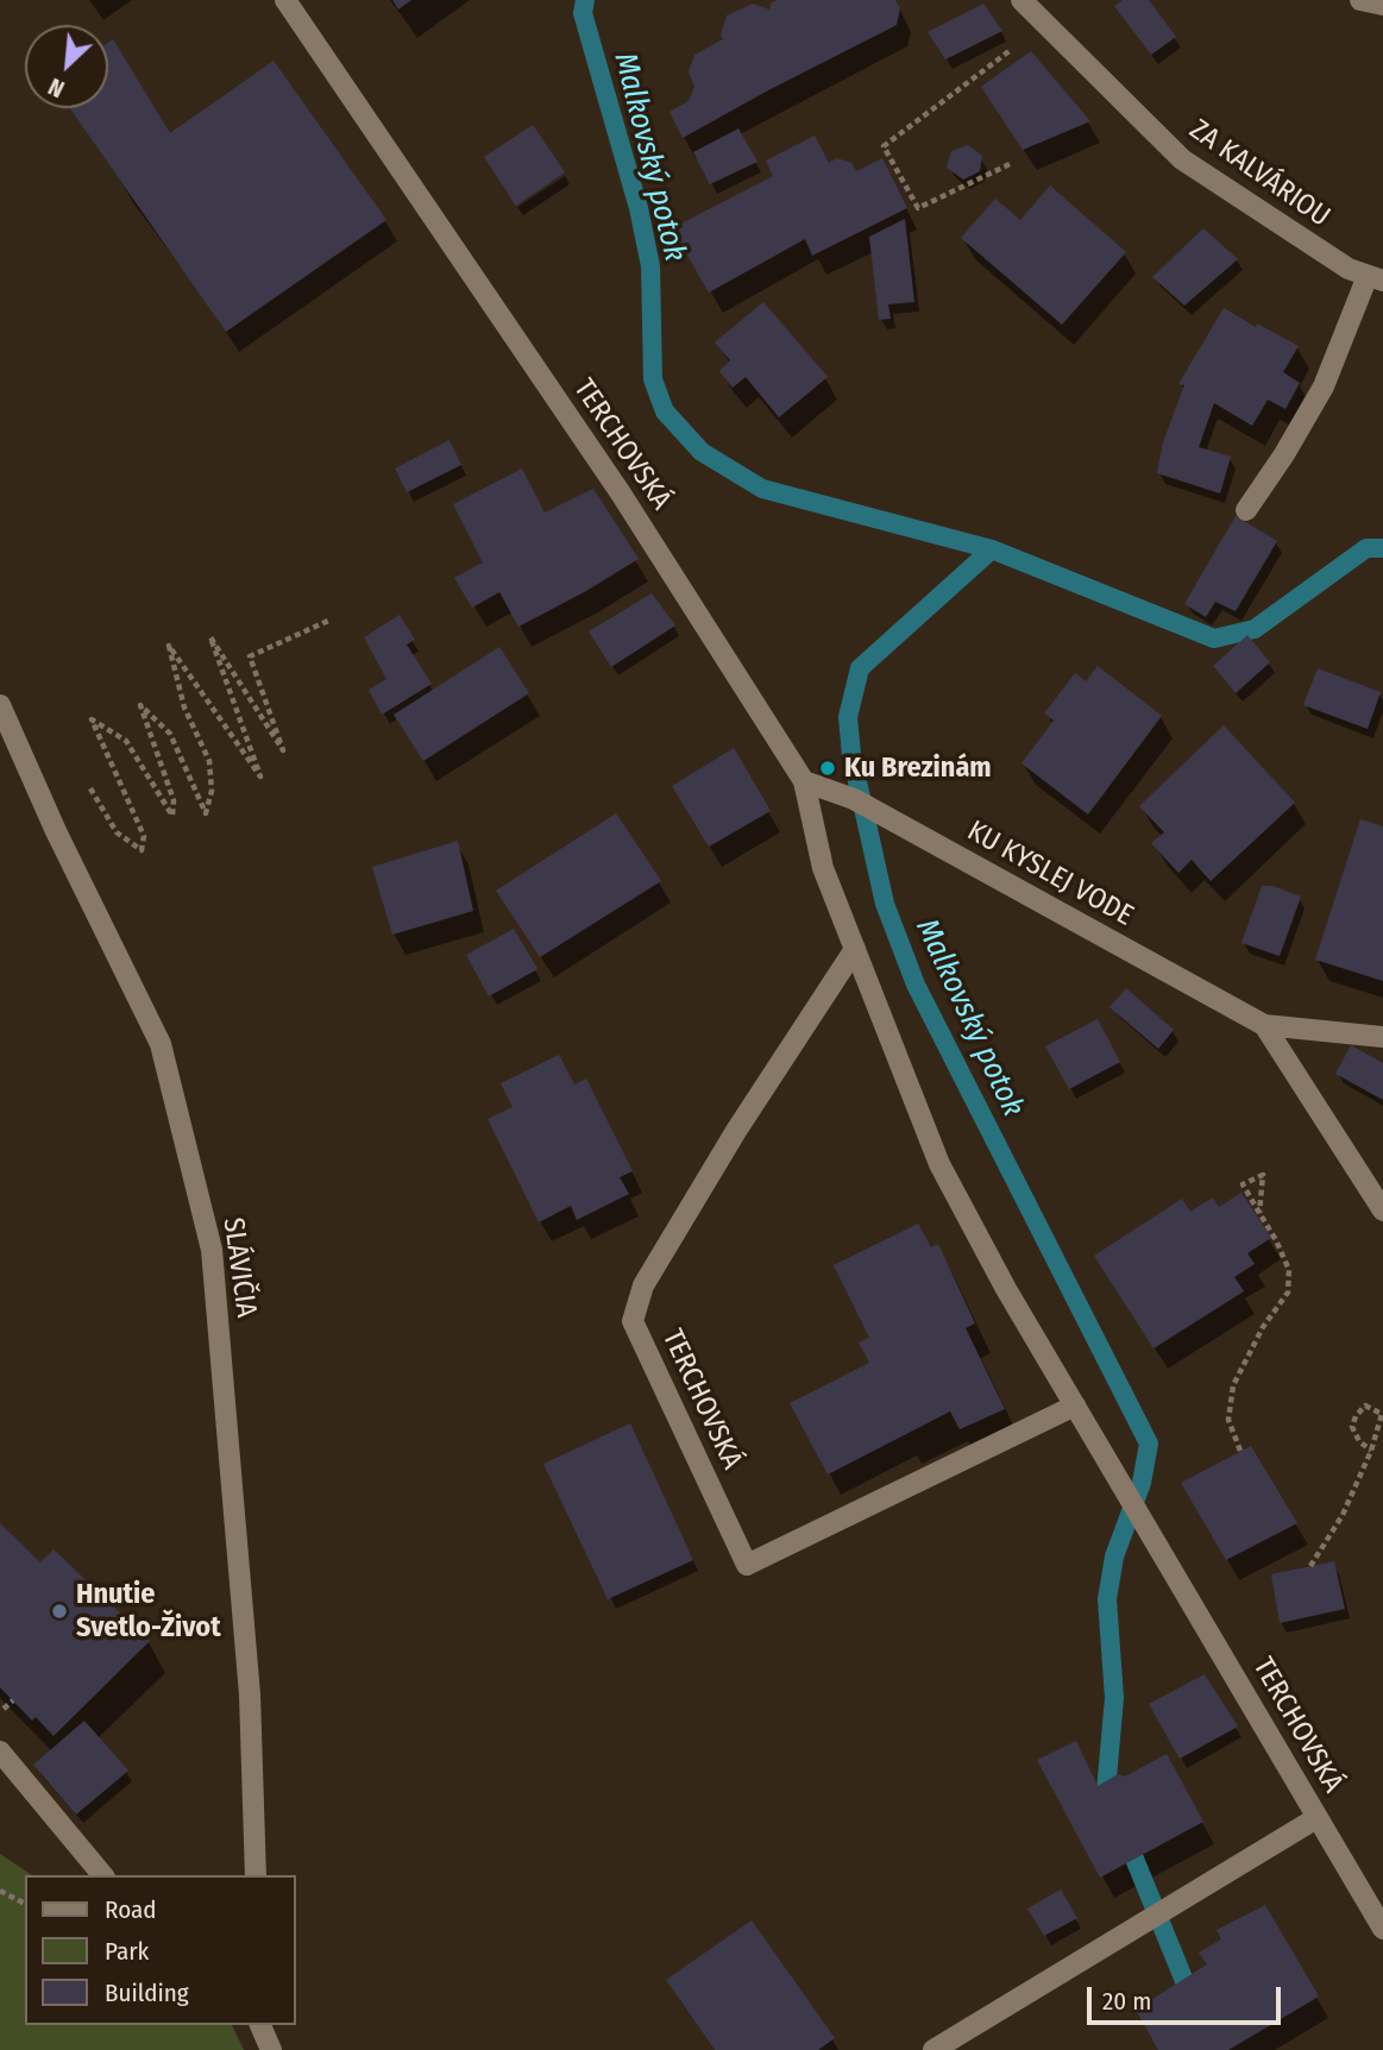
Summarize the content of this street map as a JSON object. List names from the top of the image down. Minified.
{"streets":{"street":["ZA KALVÁRIOU","TERCHOVSKÁ","KU KYSLEJ VODE","SLÁVIČIA"]},"crossings":[["TERCHOVSKÁ","KU KYSLEJ VODE"]],"water":["Malkovský potok"],"places":["Ku Brezinám","Hnutie Svetlo-Život"],"legend":["Road","Park","Building"],"scale_bar":"20 m","north":"bottom left"}
